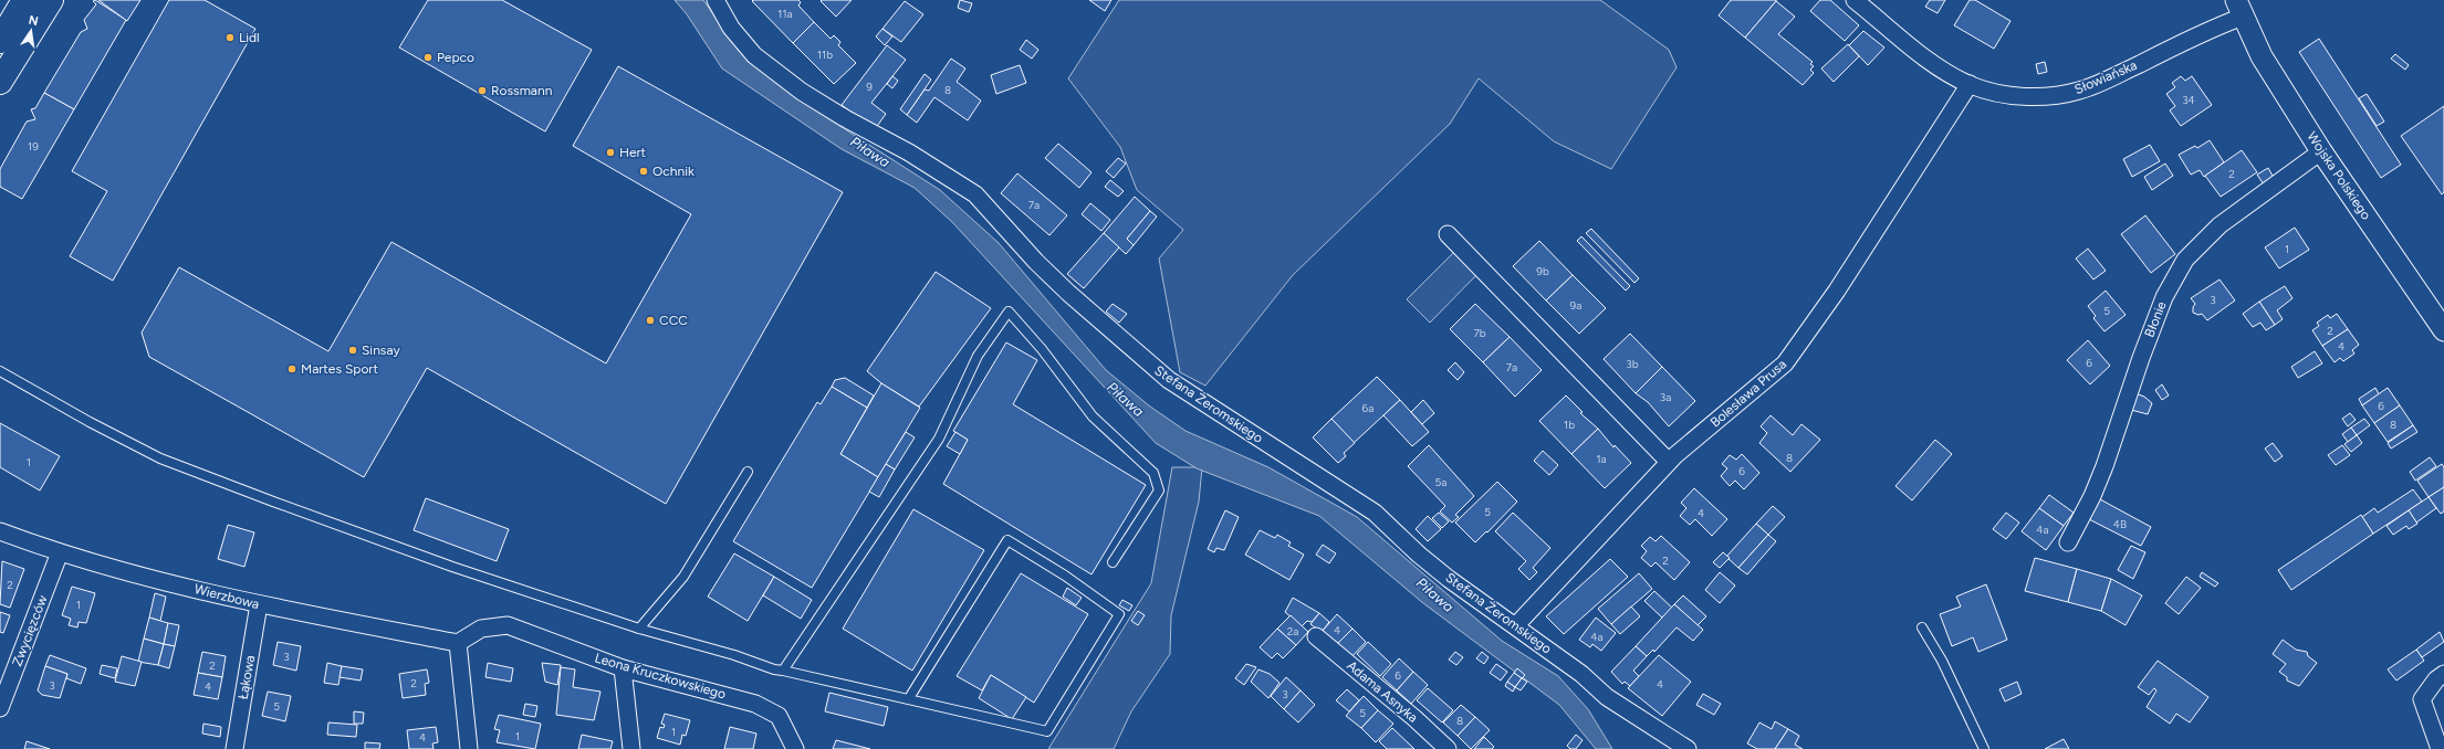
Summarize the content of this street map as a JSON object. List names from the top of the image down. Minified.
{"streets":{"street":["Słowiańska","Wojska Polskiego","Błonie","Bolesława Prusa","Stefana Żeromskiego","Wierzbowa","Zwycięzców","Leona Kruczkowskiego","Łąkowa","Adama Asnyka"]},"crossings":[["Słowiańska","Wojska Polskiego"],["Słowiańska","Bolesława Prusa"],["Wojska Polskiego","Błonie"],["Bolesława Prusa","Stefana Żeromskiego"],["Wierzbowa","Zwycięzców"],["Wierzbowa","Leona Kruczkowskiego"],["Wierzbowa","Łąkowa"]],"water":["Piława"],"places":["Lidl","Pepco","Rossmann","Hert","Ochnik","CCC","Sinsay","Martes Sport"],"house_numbers":["11a","11b","9","8","34","19","2","7a","1","9b","3","9a","5","2","7b","4","6","3b","7a","3a","6","6a","1b","8","8","1a","1","6","5a","5","4","4B","4a","2","2","1","4","2a","4a","3","2","6","2","4","3","4","3","5","5","8","1","1","4"],"north":"top"}
